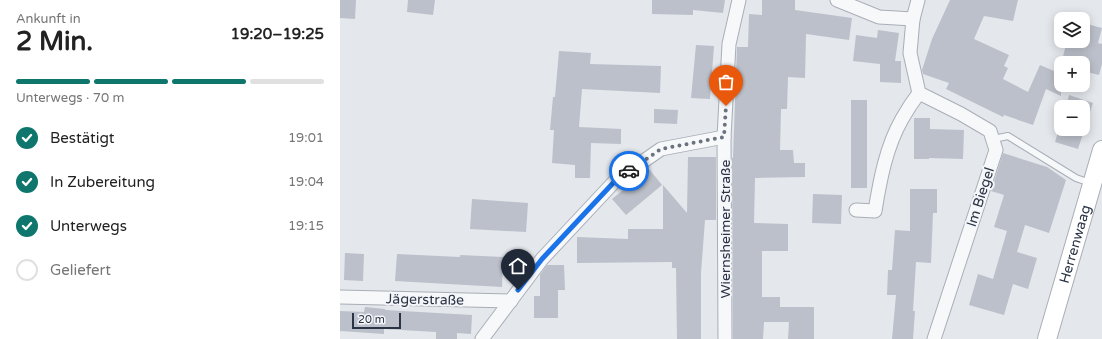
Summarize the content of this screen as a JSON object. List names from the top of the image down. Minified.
{"streets":{"main road":["Herrenwaag"],"street":["Im Biegel","Wiernsheimer Straße","Jägerstraße"]},"scale_bar":"20 m","page":{"heading":["2 Min.","Ankunft in","19:20–19:25"],"map_buttons":["+","−"],"bar":"Unterwegs · 70 m","list":[["Bestätigt","19:01"],["In Zubereitung","19:04"],["Unterwegs","19:15"],"Geliefert"],"scale":"20 m"}}
